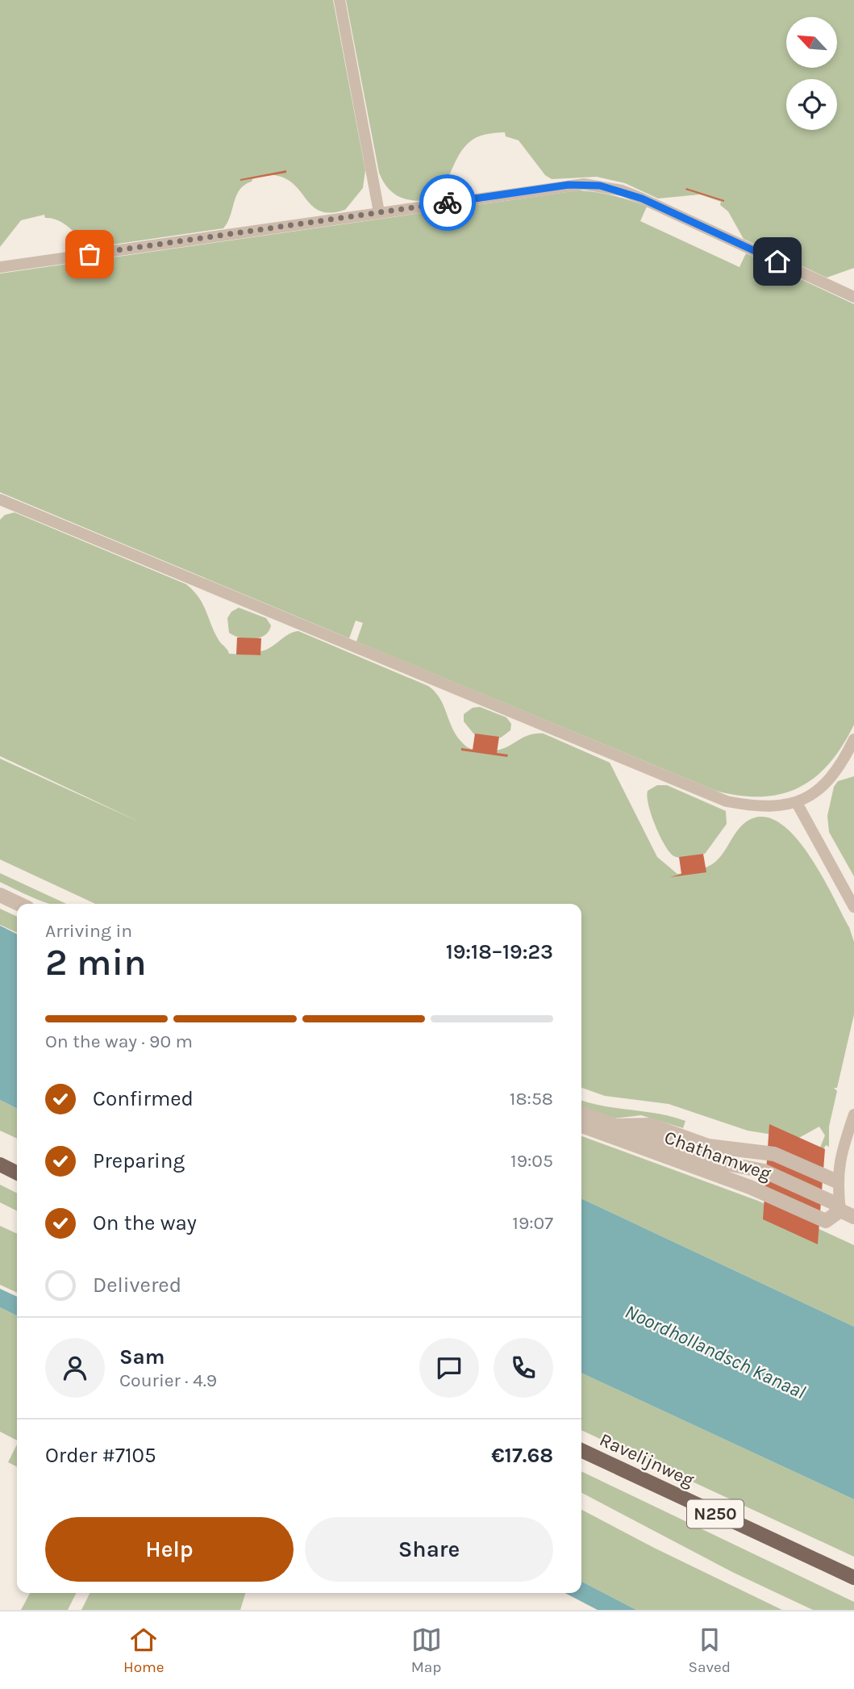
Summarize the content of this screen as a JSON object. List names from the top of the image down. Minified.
{"streets":{"main road":["Ravelijnweg","N250"],"street":["Chathamweg"]},"water":["Noordhollandsch Kanaal"],"north":"top left","page":{"heading":["2 min","Arriving in","19:18–19:23"],"panel":["Sam","Courier · 4.9","Order #7105","€17.68"],"bar":"On the way · 90 m","list":[["Confirmed","18:58"],["Preparing","19:05"],["On the way","19:07"],"Delivered"],"buttons":["Help","Share"],"tabs":["Home","Map","Saved"]}}
